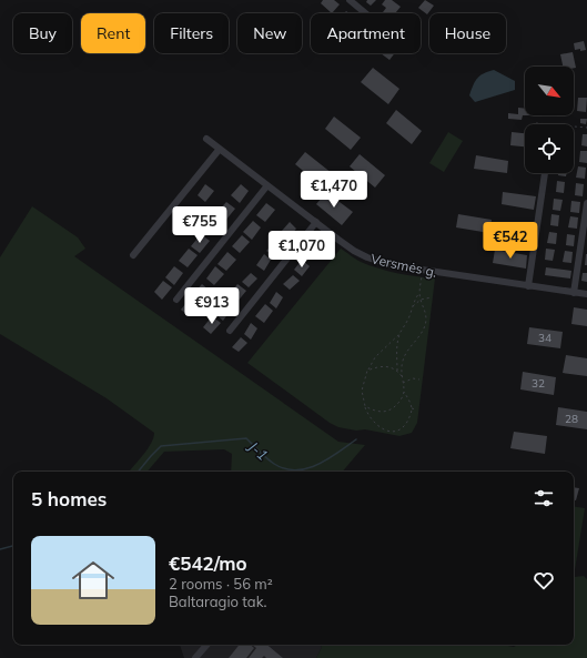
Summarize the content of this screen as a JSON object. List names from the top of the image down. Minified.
{"streets":{"street":["Versmės g."]},"water":["J-1"],"house_numbers":["34","32","28"],"north":"bottom right","page":{"chip":["Buy","Rent","Filters","New","Apartment","House"],"price":["€1,470","€755","€542","€1,070","€913"],"heading":"5 homes","list":[{"name":"€542/mo","note":"2 rooms · 56 m² · Baltaragio tak."}]}}
